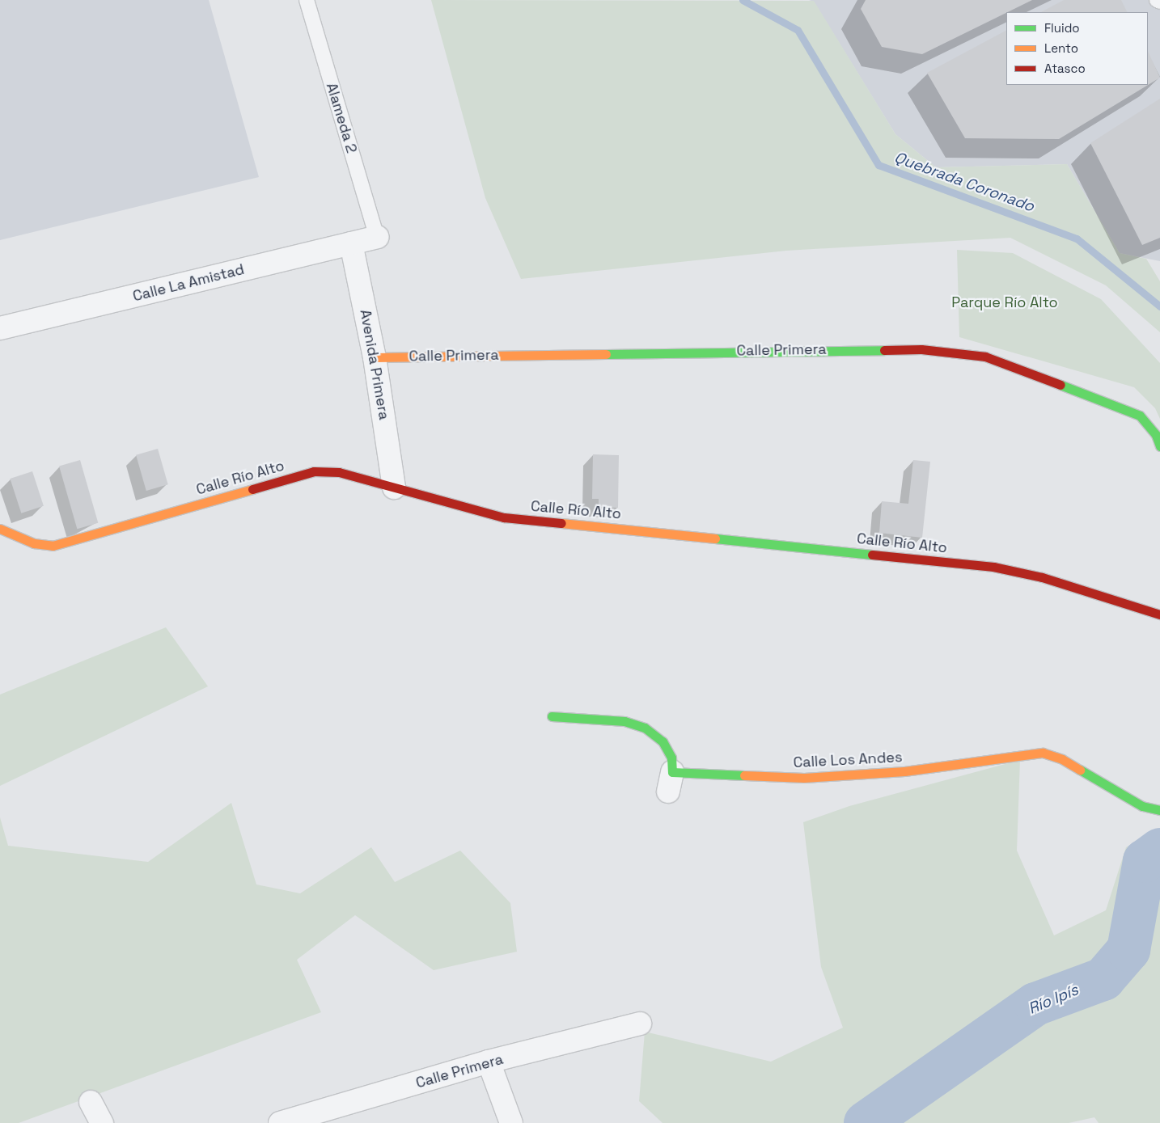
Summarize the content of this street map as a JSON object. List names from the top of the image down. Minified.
{"streets":{"street":["Calle La Amistad","Calle Primera","Avenida Primera","Calle Río Alto","Calle Los Andes"],"lane":["Alameda 2"]},"crossings":[["Alameda 2","Calle La Amistad"],["Calle La Amistad","Avenida Primera"],["Calle Primera","Avenida Primera"],["Avenida Primera","Calle Río Alto"]],"water":["Quebrada Coronado","Río Ipís"],"parks":["Parque Río Alto"],"legend":["Fluido","Lento","Atasco"]}
